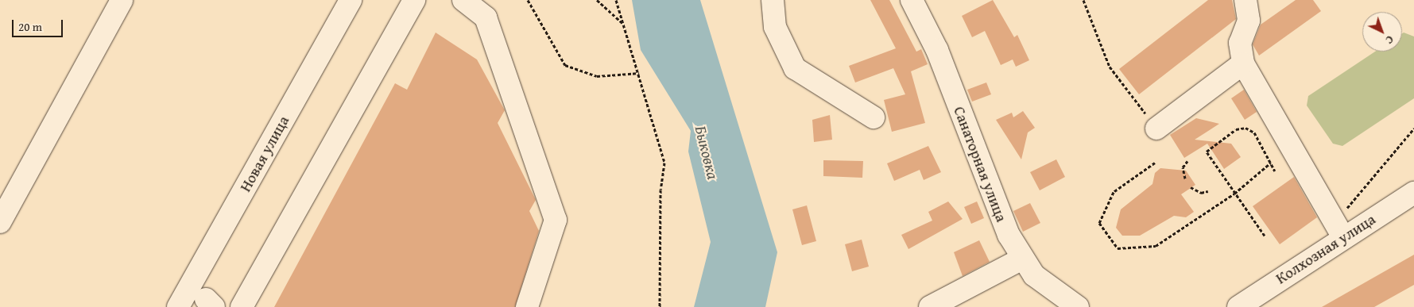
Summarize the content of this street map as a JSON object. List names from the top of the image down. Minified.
{"streets":{"street":["Новая улица","Санаторная улица","Колхозная улица"]},"water":["Быковка"],"scale_bar":"20 m","north":"bottom right"}
